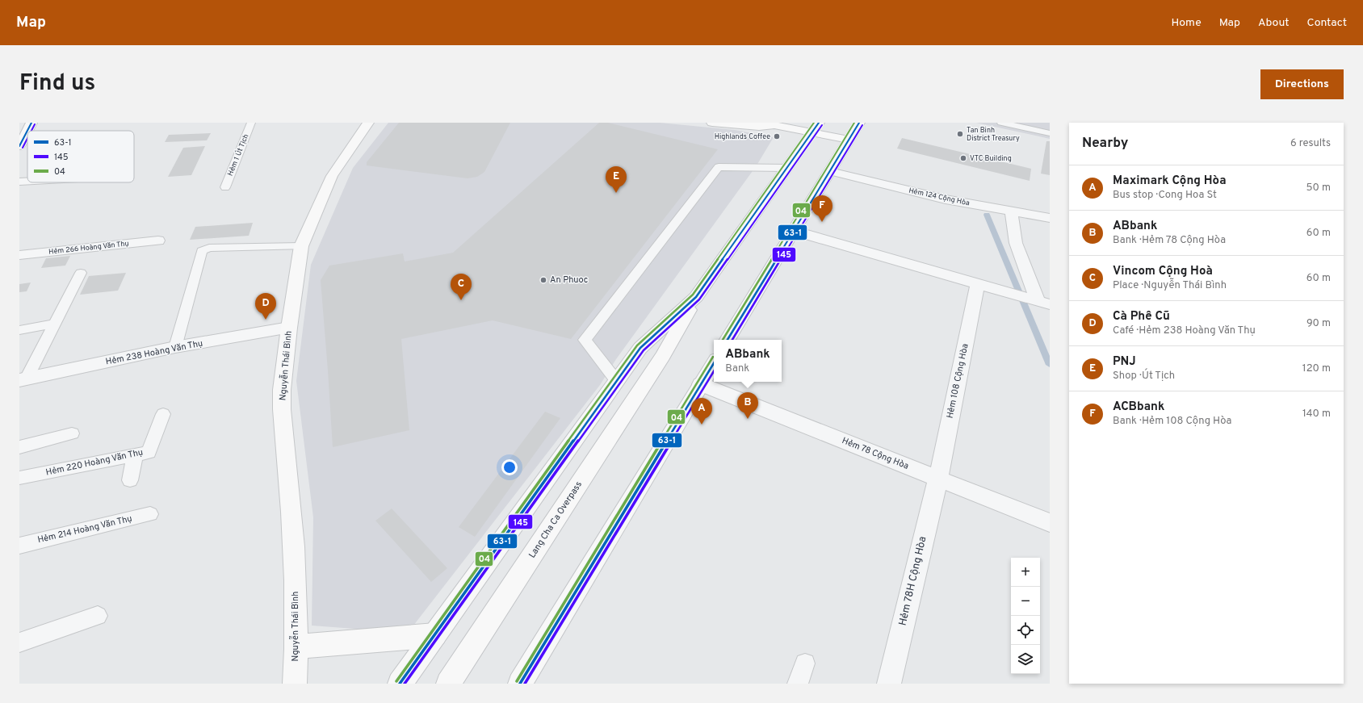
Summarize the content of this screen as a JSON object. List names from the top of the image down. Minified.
{"streets":{"main road":["Nguyễn Thái Bình","Lang Cha Ca Overpass"],"street":["Hẻm 124 Cộng Hòa","Hẻm 266 Hoàng Văn Thụ","Hẻm 238 Hoàng Văn Thụ","Hẻm 108 Cộng Hòa","Hẻm 78 Cộng Hòa","Hẻm 78H Cộng Hòa"],"lane":["Hẻm 1 Út Tịch","Hẻm 220 Hoàng Văn Thụ","Hẻm 214 Hoàng Văn Thụ"]},"crossings":[["Hẻm 238 Hoàng Văn Thụ","Nguyễn Thái Bình"],["Hẻm 108 Cộng Hòa","Hẻm 78 Cộng Hòa"],["Hẻm 108 Cộng Hòa","Hẻm 78H Cộng Hòa"],["Hẻm 78 Cộng Hòa","Hẻm 78H Cộng Hòa"]],"places":["Tan Binh District Treasury","Highlands Coffee","VTC Building","An Phuoc"],"lines":["transit line 63-1","transit line 04","transit line 145"],"legend":["63-1","145","04"],"page":{"header":"Map","nav":["Home","Map","About","Contact"],"title":"Find us","buttons":"Directions","heading":["Nearby","6 results"],"list":[{"mark":"A","name":"Maximark Cộng Hòa","note":"Bus stop · Cong Hoa St","value":"50 m"},{"mark":"B","name":"ABbank","note":"Bank · Hẻm 78 Cộng Hòa","value":"60 m"},{"mark":"C","name":"Vincom Cộng Hoà","note":"Place · Nguyễn Thái Bình","value":"60 m"},{"mark":"D","name":"Cà Phê Cũ","note":"Café · Hẻm 238 Hoàng Văn Thụ","value":"90 m"},{"mark":"E","name":"PNJ","note":"Shop · Út Tịch","value":"120 m"},{"mark":"F","name":"ACBbank","note":"Bank · Hẻm 108 Cộng Hòa","value":"140 m"}],"pins":["E","F","C","D","B","A"],"popup":["ABbank","Bank"],"map_buttons":["+","−"]}}
